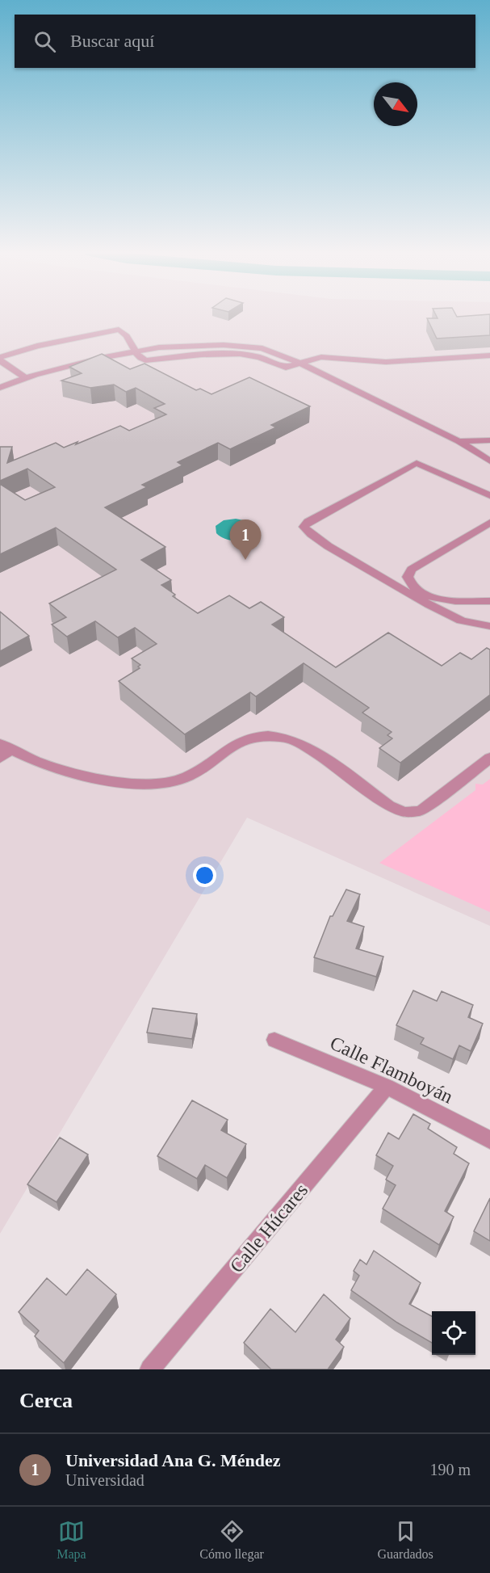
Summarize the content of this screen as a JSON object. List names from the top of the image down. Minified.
{"streets":{"street":["Calle Flamboyán","Calle Húcares"]},"crossings":[["Calle Flamboyán","Calle Húcares"]],"north":"bottom right","page":{"search":"Buscar aquí","pins":"1","heading":"Cerca","list":[{"mark":"1","name":"Universidad Ana G. Méndez","note":"Universidad","value":"190 m"}],"nav":["Mapa","Cómo llegar","Guardados"]}}
